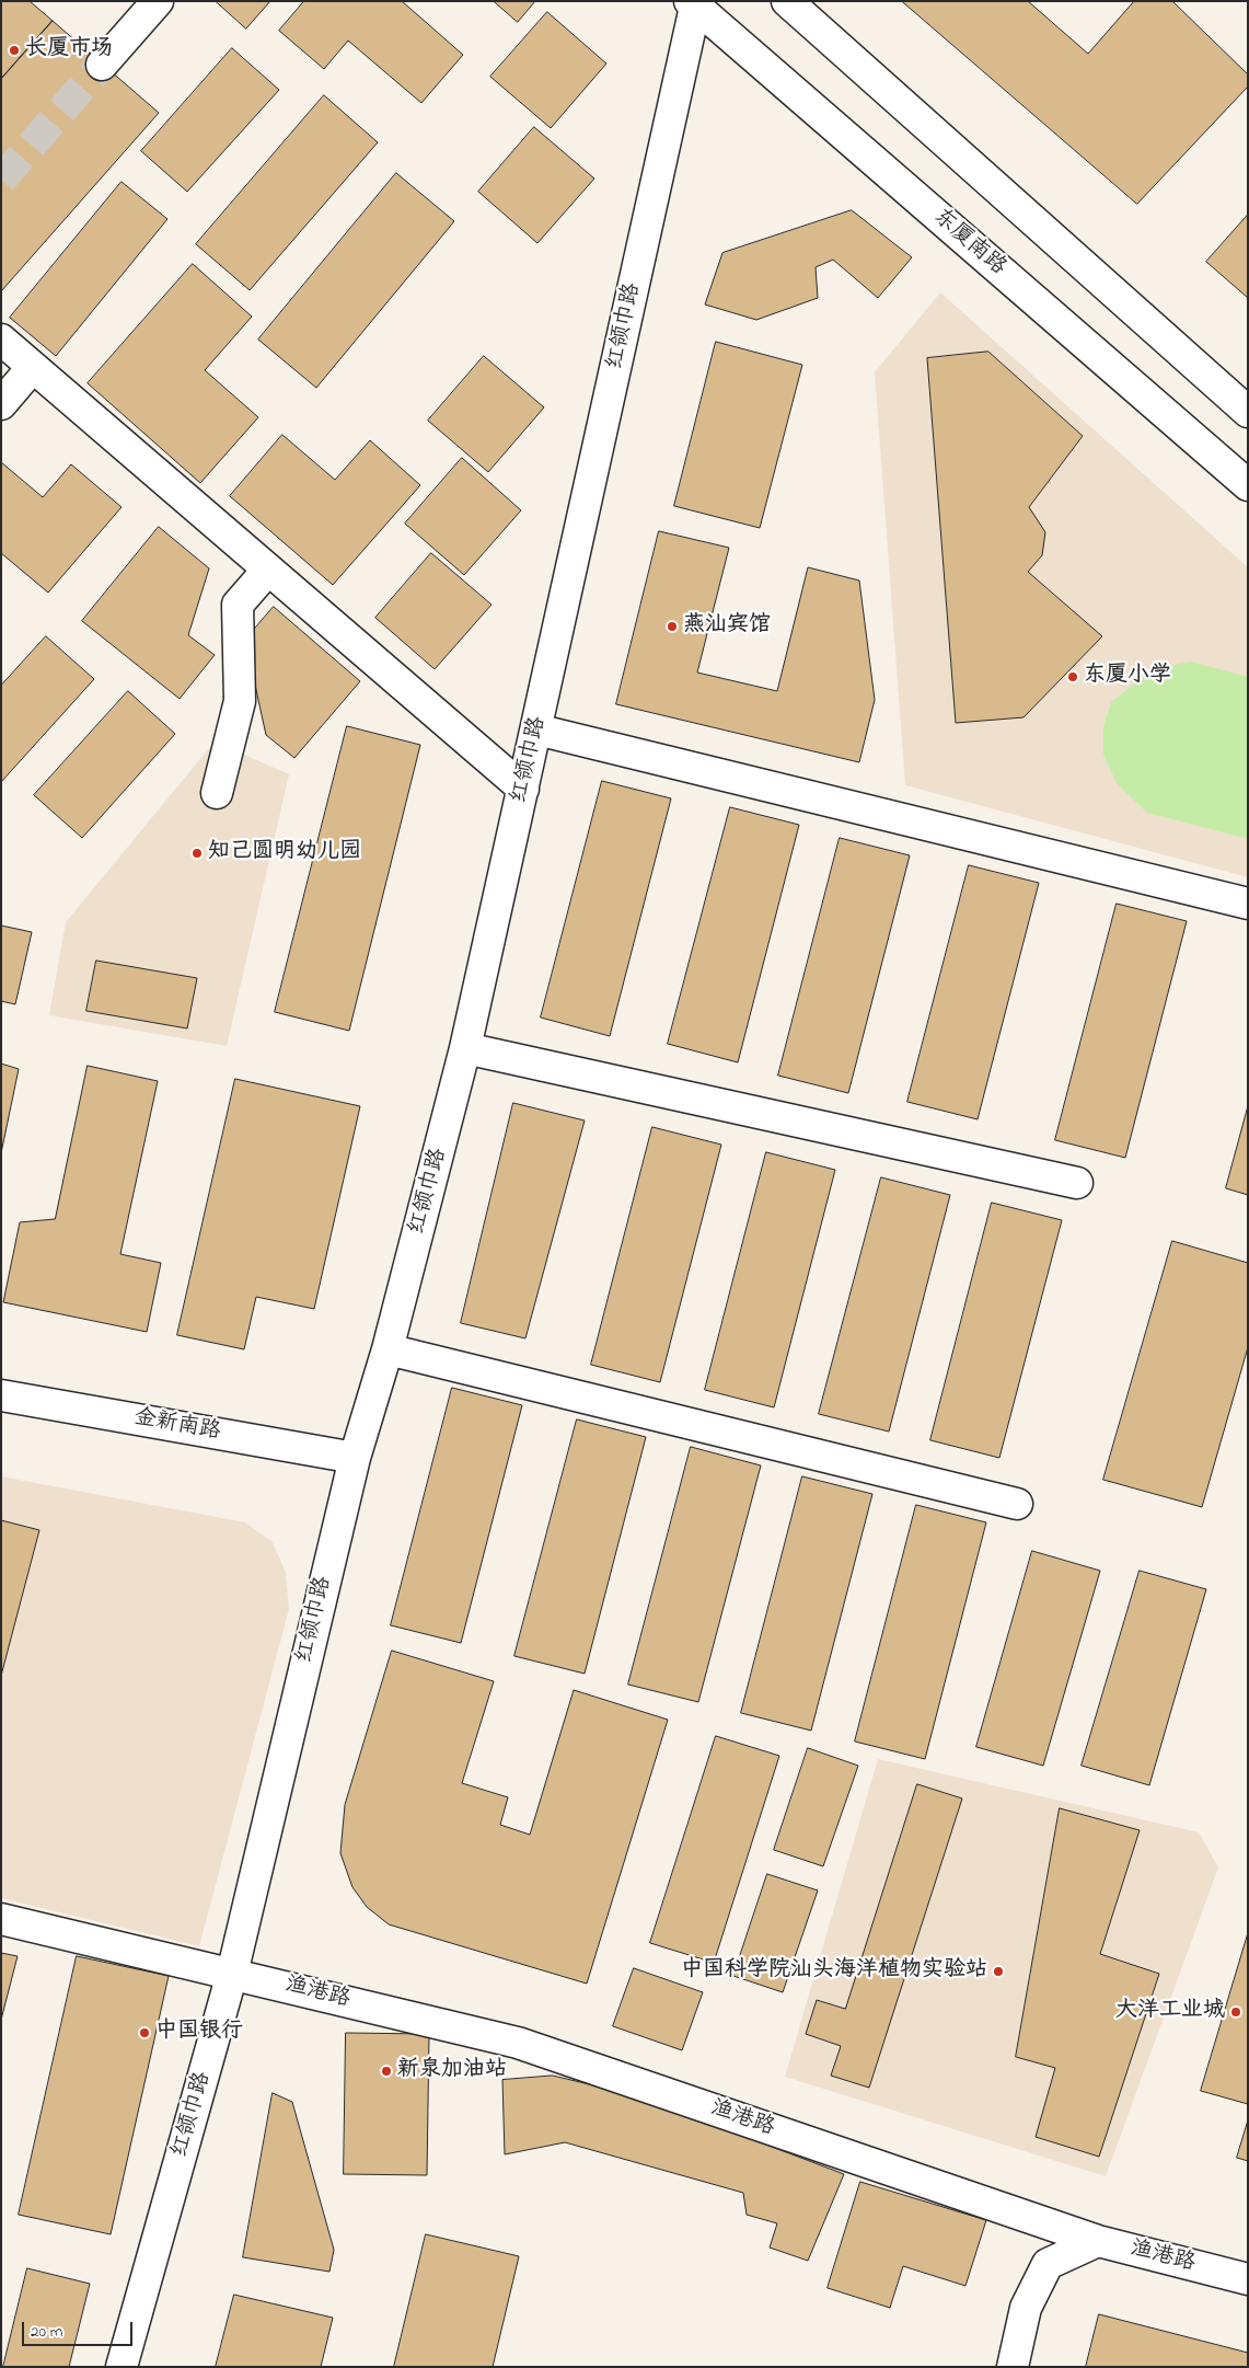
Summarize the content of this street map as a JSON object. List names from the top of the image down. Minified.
{"streets":{"street":["东厦南路","红领巾路","金新南路","渔港路"]},"crossings":[["东厦南路","红领巾路"],["红领巾路","金新南路"],["红领巾路","渔港路"]],"places":["长厦市场","燕汕宾馆","东厦小学","知己圆明幼儿园","中国科学院汕头海洋植物实验站","大洋工业城","中国银行","新泉加油站"],"scale_bar":"20 m"}
